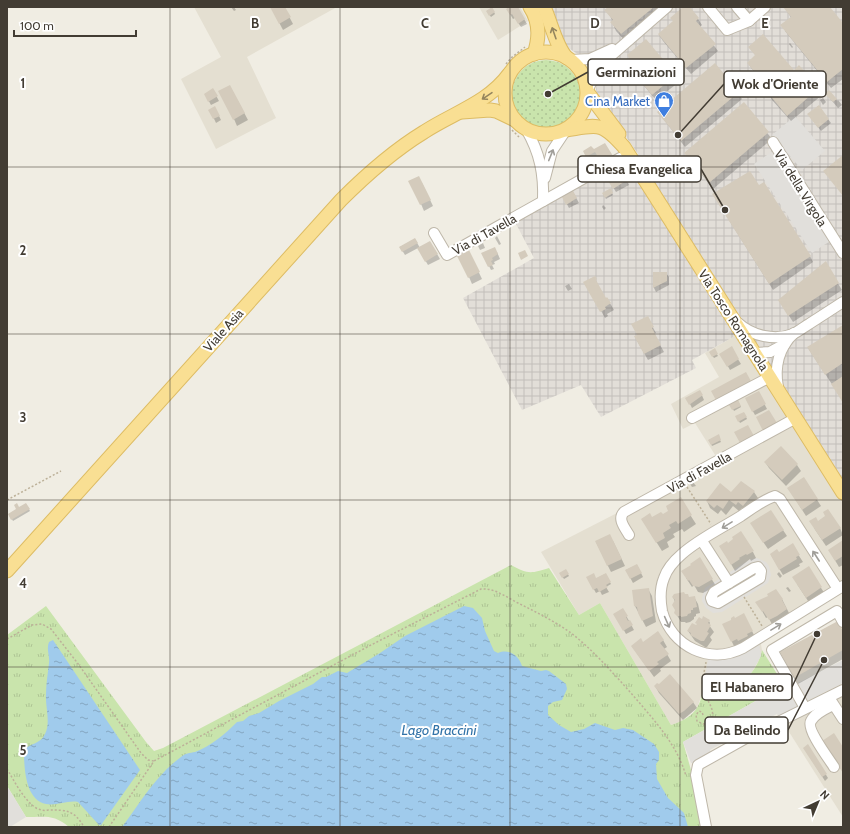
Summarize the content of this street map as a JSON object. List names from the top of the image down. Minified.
{"streets":{"main road":["Via Tosco Romagnola","Viale Asia"],"street":["Via della Virgola","Via di Tavella","Via di Favella"]},"crossings":[["Via di Tavella","Via Tosco Romagnola"],["Via Tosco Romagnola","Viale Asia"],["Via Tosco Romagnola","Via di Favella"]],"water":["Lago Braccini"],"places":{"other":["Germinazioni","Wok d'Oriente","Chiesa Evangelica","El Habanero","Da Belindo"],"shop":["Cina Market"]},"scale_bar":"100 m","north":"top right","grid":{"columns":["B","C","D","E"],"rows":["1","2","3","4","5"]}}
